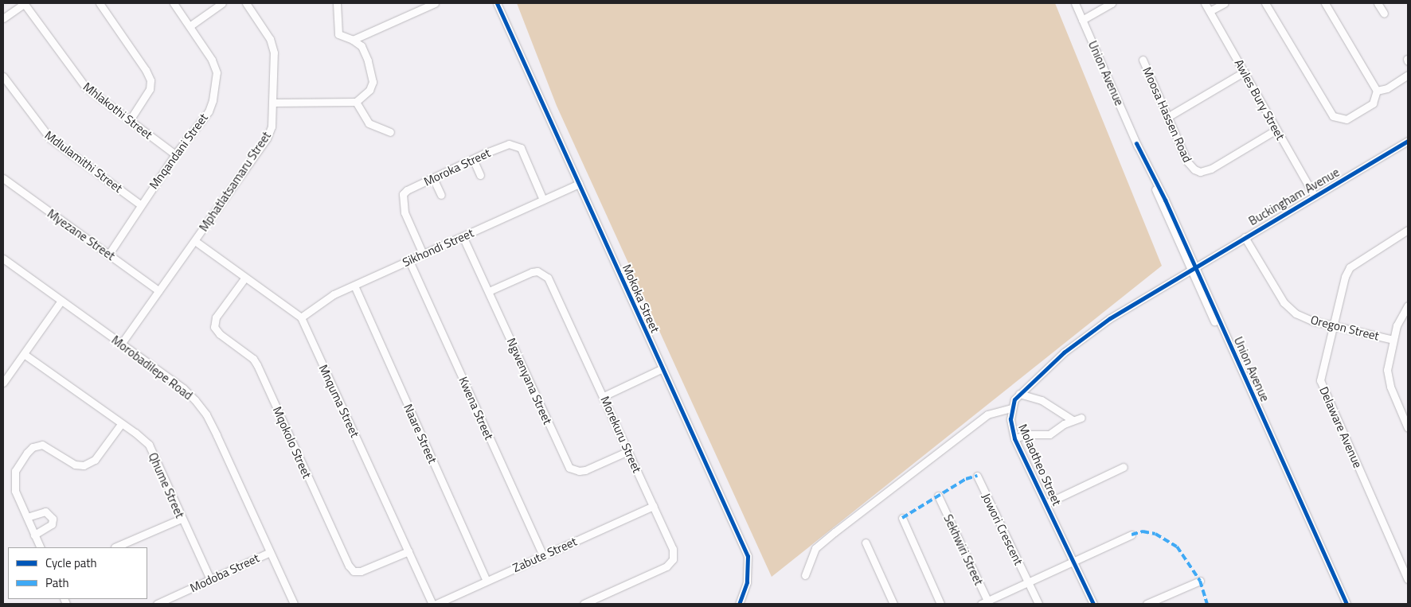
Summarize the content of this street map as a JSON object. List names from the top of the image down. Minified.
{"streets":{"street":["Union Avenue","Awles Bury Street","Mhlakothi Street","Moosa Hassen Road","Mnqandani Street","Mdlulamithi Street","Moroka Street","Mphatlatsamaru Street","Buckingham Avenue","Myezane Street","Sikhondi Street","Mokoka Street","Oregon Street","Morobadilepe Road","Ngwenyana Street","Mnquma Street","Kwena Street","Delaware Avenue","Naare Street","Morekuru Street","Mqokolo Street","Molaotheo Street","Qhume Street","Jowori Crescent","Sekhwiri Street","Zabute Street","Modoba Street"]},"crossings":[["Union Avenue","Buckingham Avenue"],["Awles Bury Street","Moosa Hassen Road"],["Awles Bury Street","Buckingham Avenue"],["Mhlakothi Street","Mnqandani Street"],["Mnqandani Street","Mdlulamithi Street"],["Mnqandani Street","Myezane Street"],["Moroka Street","Sikhondi Street"],["Mphatlatsamaru Street","Myezane Street"],["Mphatlatsamaru Street","Morobadilepe Road"],["Buckingham Avenue","Oregon Street"],["Sikhondi Street","Mokoka Street"],["Sikhondi Street","Ngwenyana Street"],["Sikhondi Street","Mnquma Street"],["Sikhondi Street","Kwena Street"],["Sikhondi Street","Naare Street"],["Oregon Street","Delaware Avenue"],["Morobadilepe Road","Modoba Street"],["Ngwenyana Street","Morekuru Street"],["Mnquma Street","Mqokolo Street"],["Kwena Street","Zabute Street"],["Naare Street","Zabute Street"],["Morekuru Street","Zabute Street"],["Qhume Street","Modoba Street"]],"legend":["Cycle path","Path"]}
